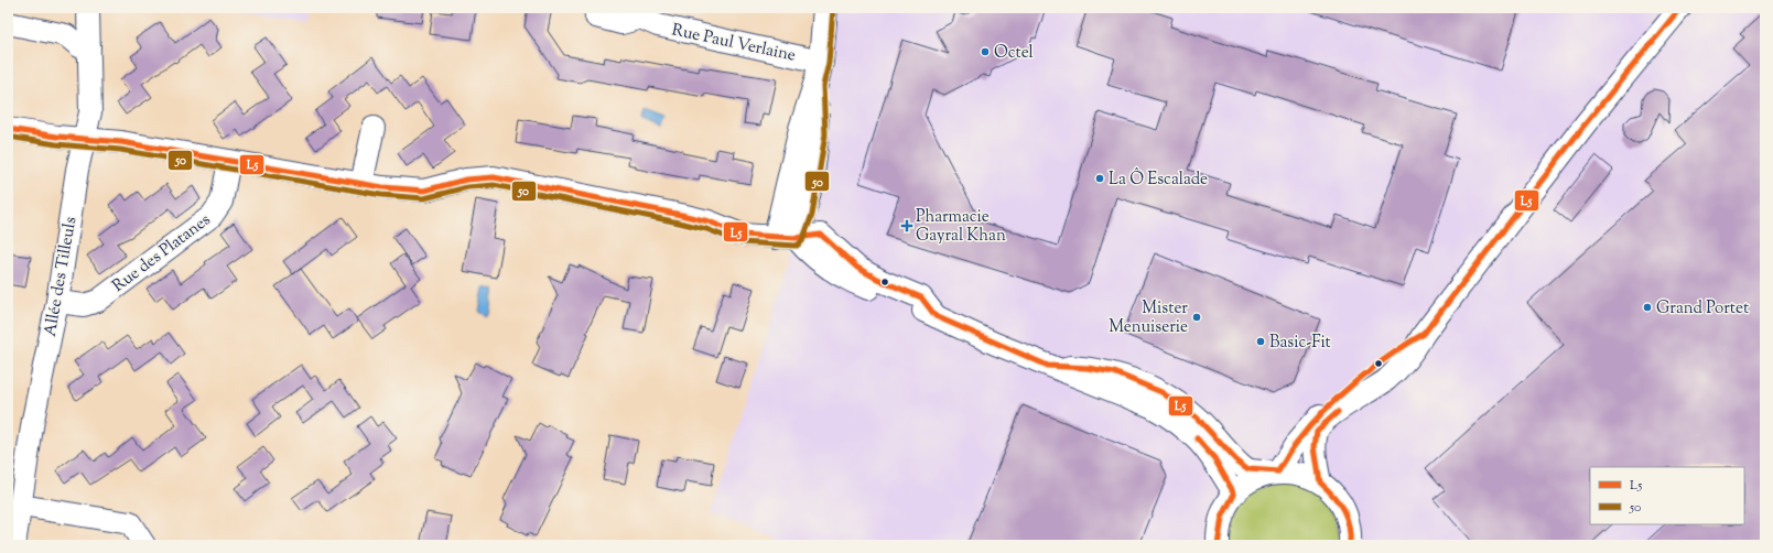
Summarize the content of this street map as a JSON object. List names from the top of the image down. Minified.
{"streets":{"street":["Rue Paul Verlaine","Rue des Platanes","Allée des Tilleuls"]},"crossings":[["Rue des Platanes","Allée des Tilleuls"]],"places":{"other":["Octel","La Ô Escalade","Grand Portet","Mister Menuiserie","Basic-Fit"],"health":["Pharmacie Gayral Khan"]},"lines":["transit line L5","transit line 50"],"legend":["L5","50"]}
